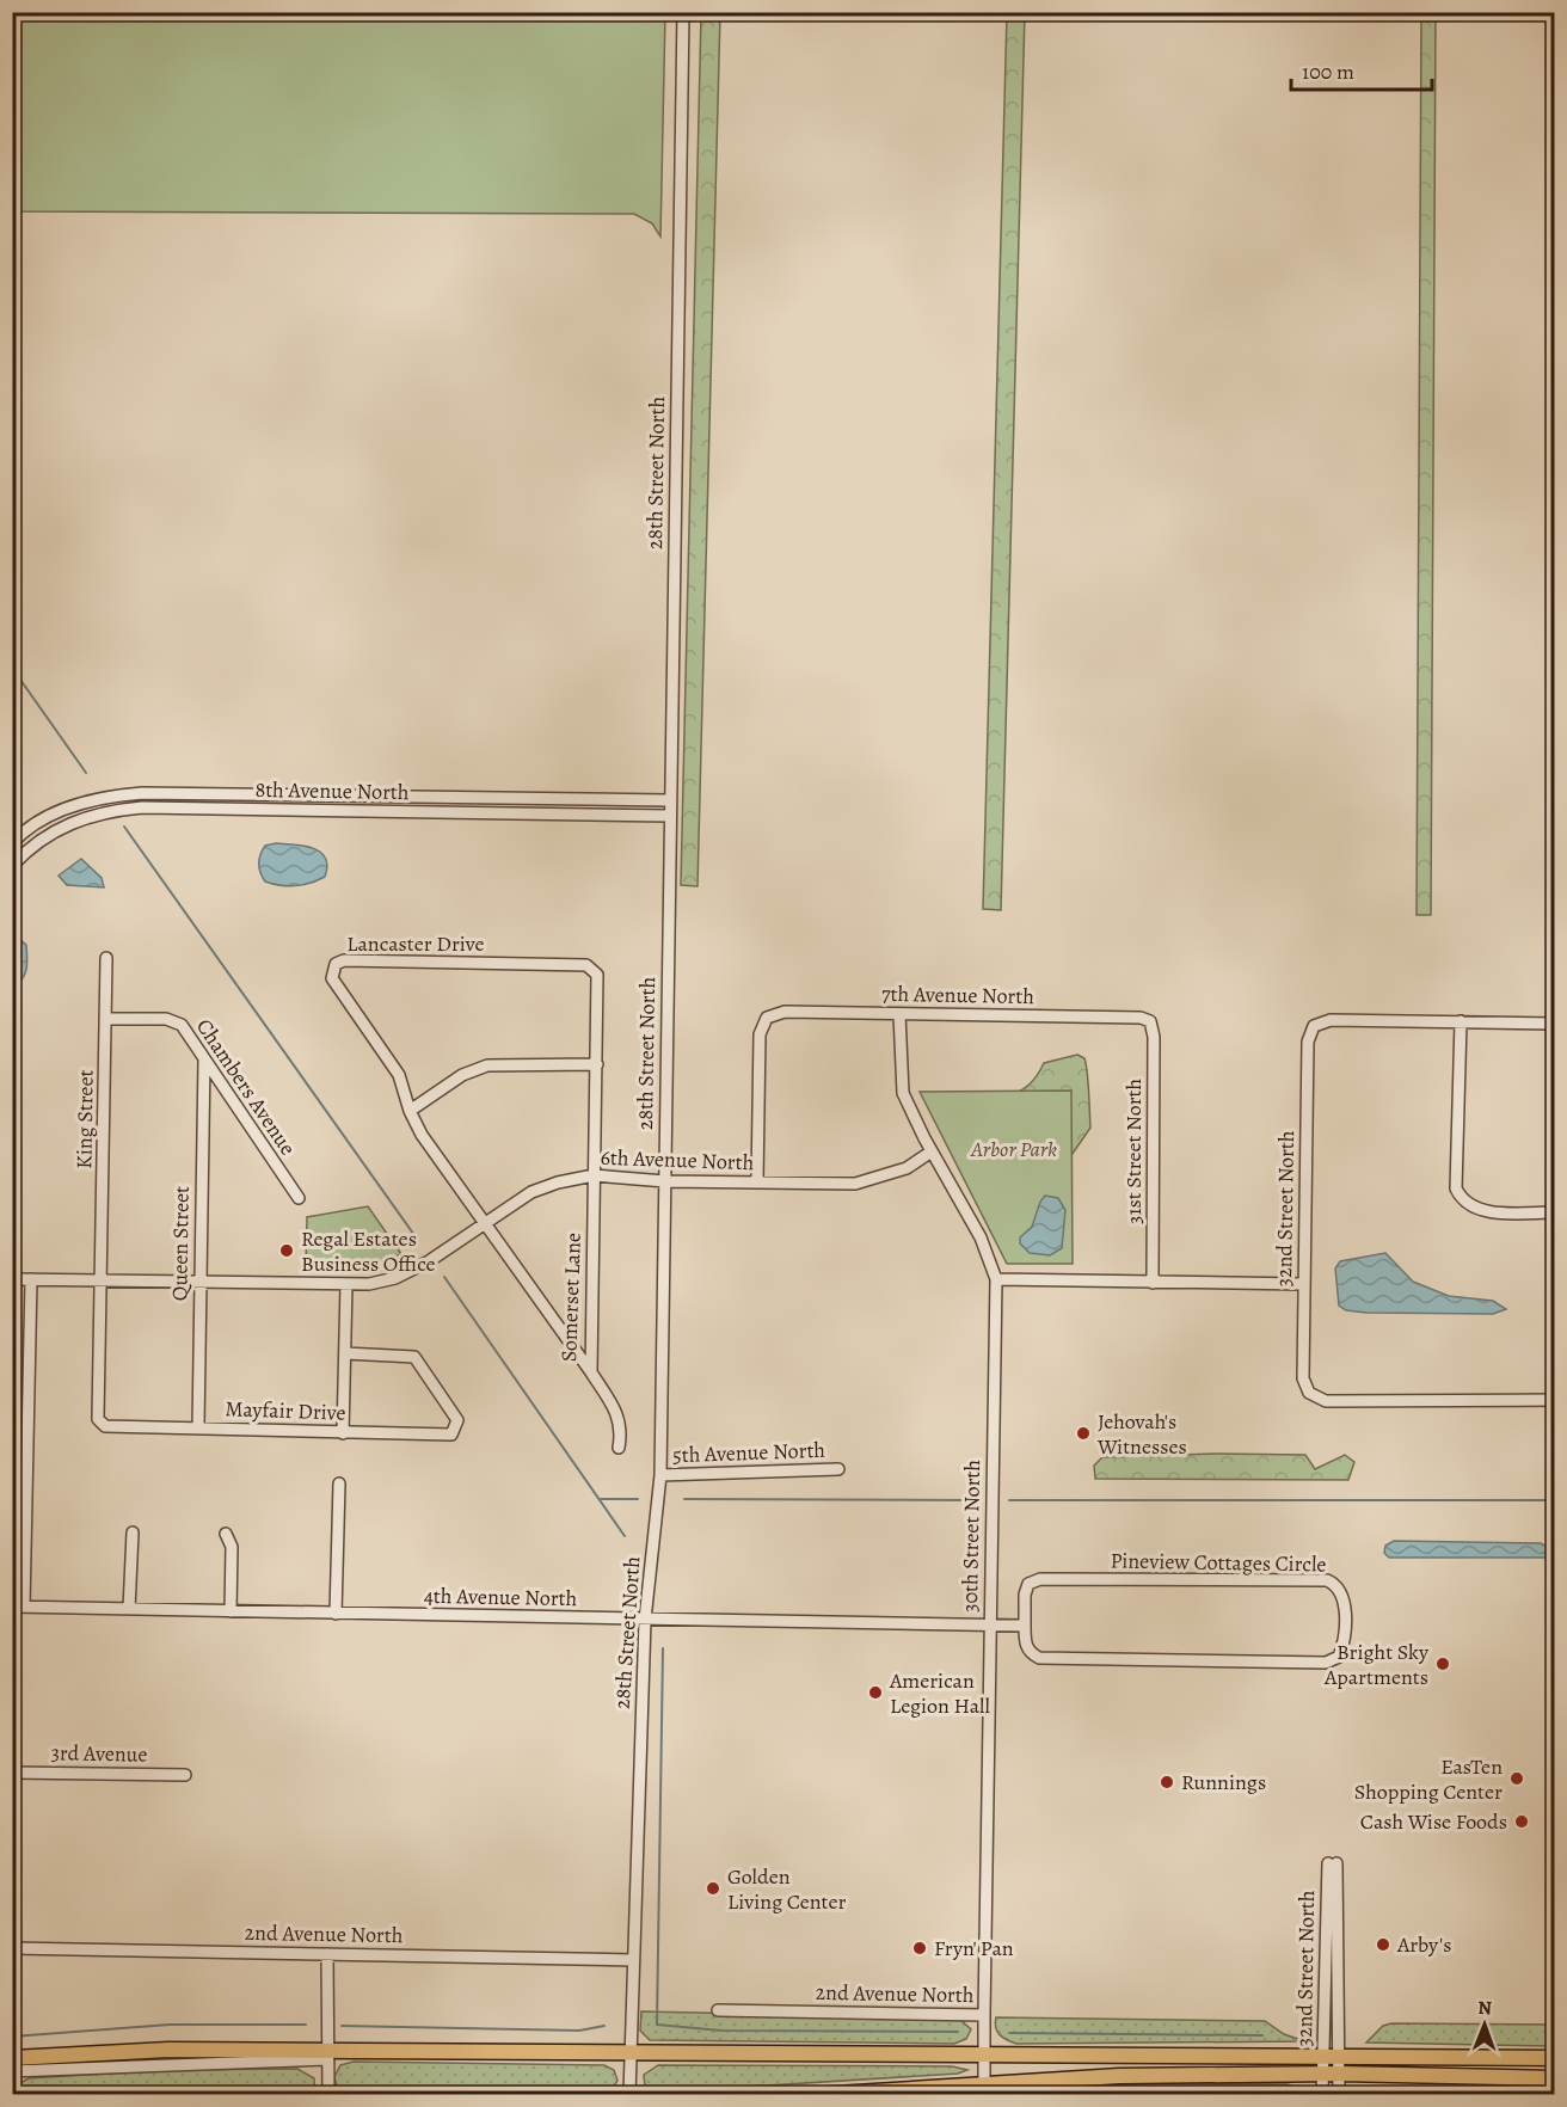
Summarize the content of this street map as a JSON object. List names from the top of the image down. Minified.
{"streets":{"street":["28th Street North","8th Avenue North","Lancaster Drive","7th Avenue North","Chambers Avenue","King Street","31st Street North","6th Avenue North","32nd Street North","Queen Street","Somerset Lane","Mayfair Drive","5th Avenue North","30th Street North","Pineview Cottages Circle","4th Avenue North","3rd Avenue","2nd Avenue North"]},"crossings":[["28th Street North","8th Avenue North"],["28th Street North","6th Avenue North"],["28th Street North","5th Avenue North"],["28th Street North","4th Avenue North"],["28th Street North","2nd Avenue North"],["Lancaster Drive","6th Avenue North"],["Lancaster Drive","Somerset Lane"],["7th Avenue North","31st Street North"],["7th Avenue North","6th Avenue North"],["7th Avenue North","30th Street North"],["Chambers Avenue","King Street"],["Chambers Avenue","Queen Street"],["King Street","6th Avenue North"],["King Street","Mayfair Drive"],["6th Avenue North","Queen Street"],["6th Avenue North","Somerset Lane"],["6th Avenue North","Mayfair Drive"],["6th Avenue North","30th Street North"],["Queen Street","Mayfair Drive"],["30th Street North","4th Avenue North"],["30th Street North","2nd Avenue North"]],"parks":["Arbor Park"],"places":["Regal Estates Business Office","Jehovah's Witnesses","Bright Sky Apartments","American Legion Hall","EasTen Shopping Center","Runnings","Cash Wise Foods","Golden Living Center","Arby's","Fryn' Pan"],"scale_bar":"100 m","north":"top"}
